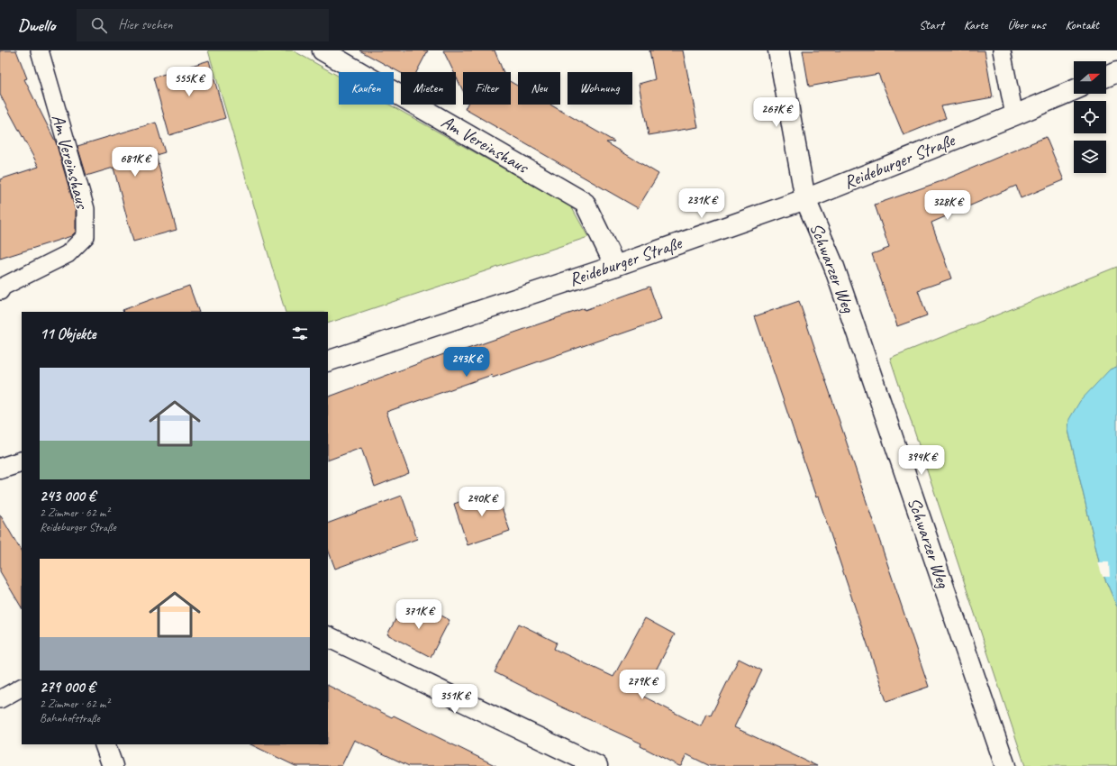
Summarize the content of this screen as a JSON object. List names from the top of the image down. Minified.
{"streets":{"street":["Am Vereinshaus","Reideburger Straße","Schwarzer Weg"]},"crossings":[["Am Vereinshaus","Reideburger Straße"],["Reideburger Straße","Schwarzer Weg"]],"north":"right","page":{"header":"Dwello","search":"Hier suchen","nav":["Start","Karte","Über uns","Kontakt"],"price":["555K €","267K €","681K €","231K €","328K €","243K €","394K €","240K €","371K €","279K €","351K €"],"chip":["Kaufen","Mieten","Filter","Neu","Wohnung"],"heading":"11 Objekte","list":[{"name":"243 000 €","note":"2 Zimmer · 62 m² · Reideburger Straße"},{"name":"279 000 €","note":"2 Zimmer · 62 m² · Bahnhofstraße"}]}}
